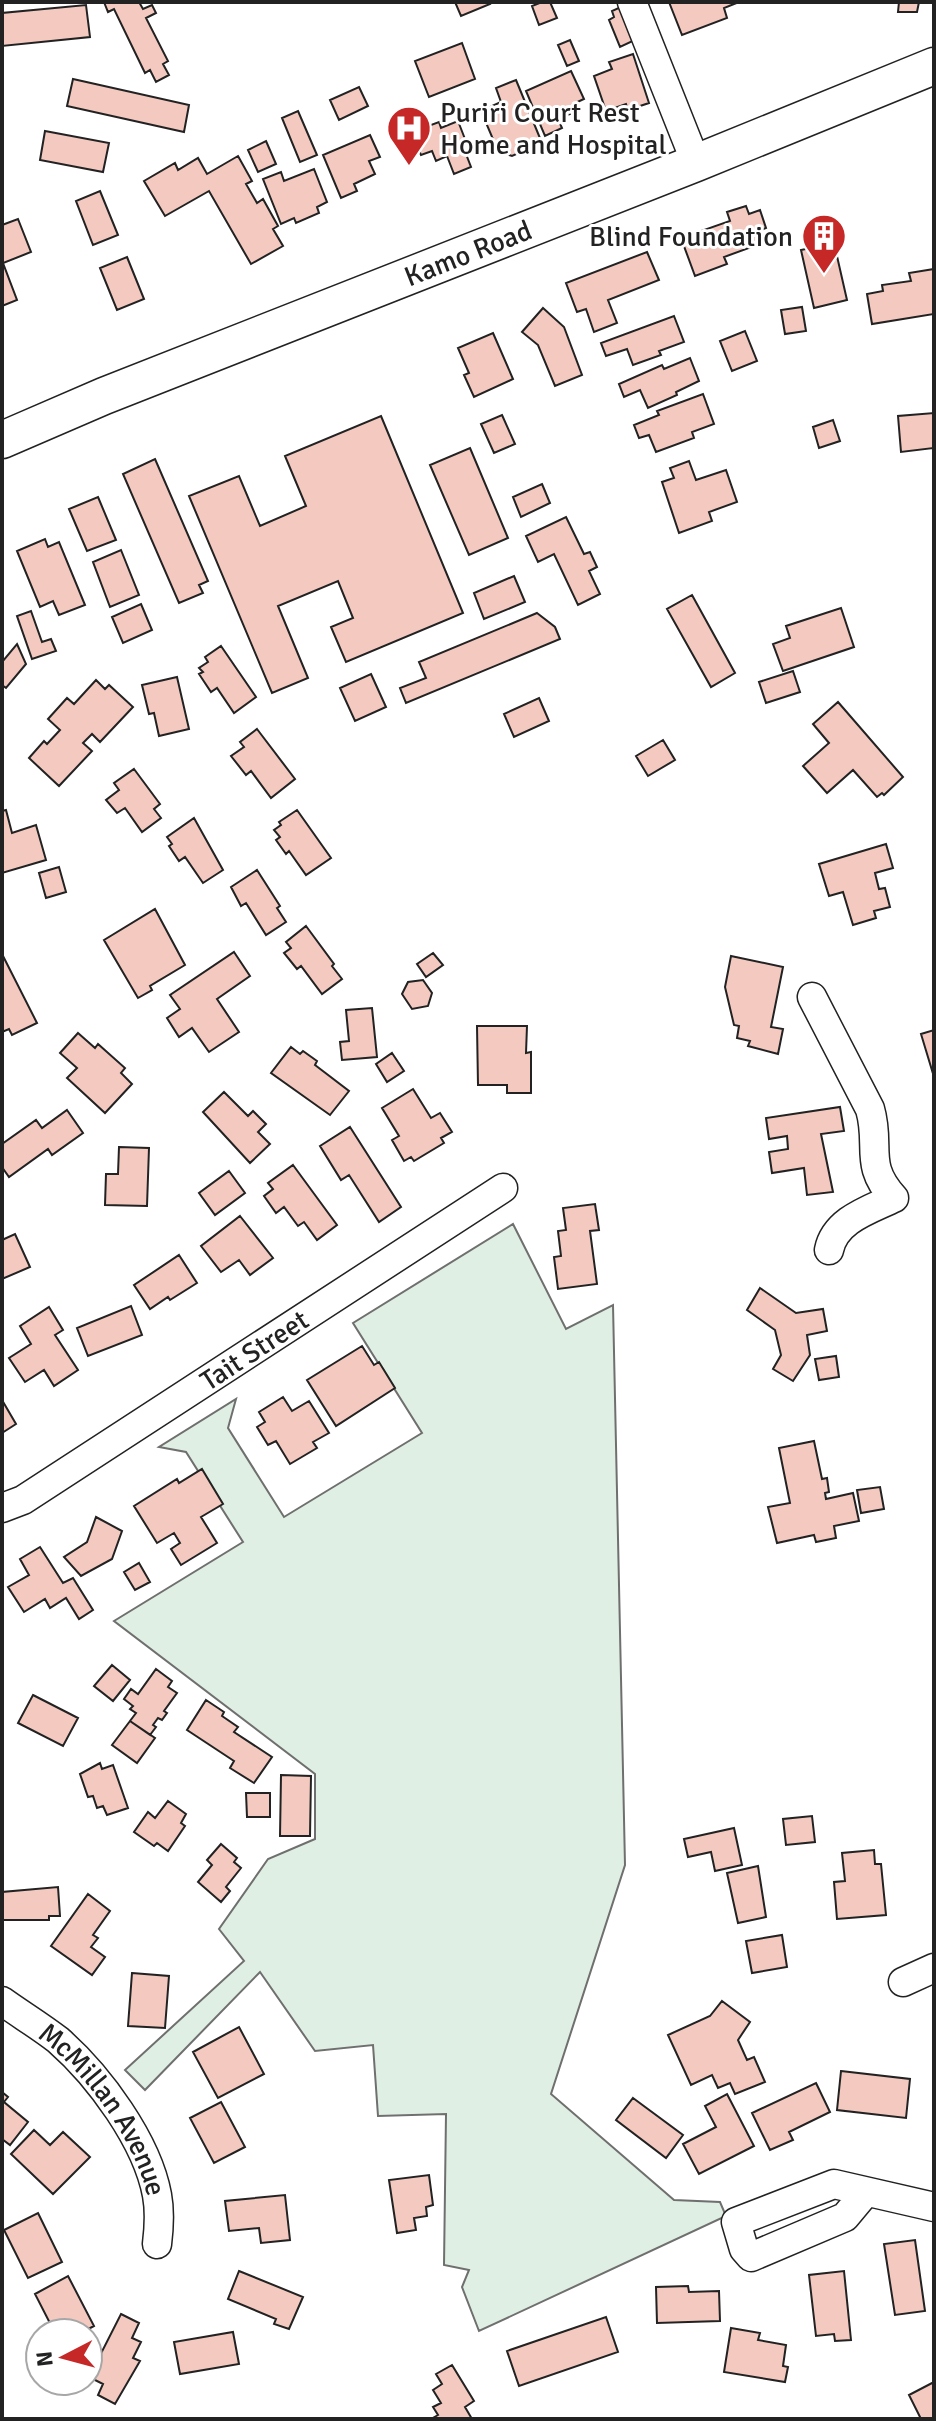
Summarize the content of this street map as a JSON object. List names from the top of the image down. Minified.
{"streets":{"main road":["Kamo Road"],"street":["Tait Street","McMillan Avenue"]},"places":{"hospital":["Puriri Court Rest Home and Hospital"],"building":["Blind Foundation"]},"north":"left"}
